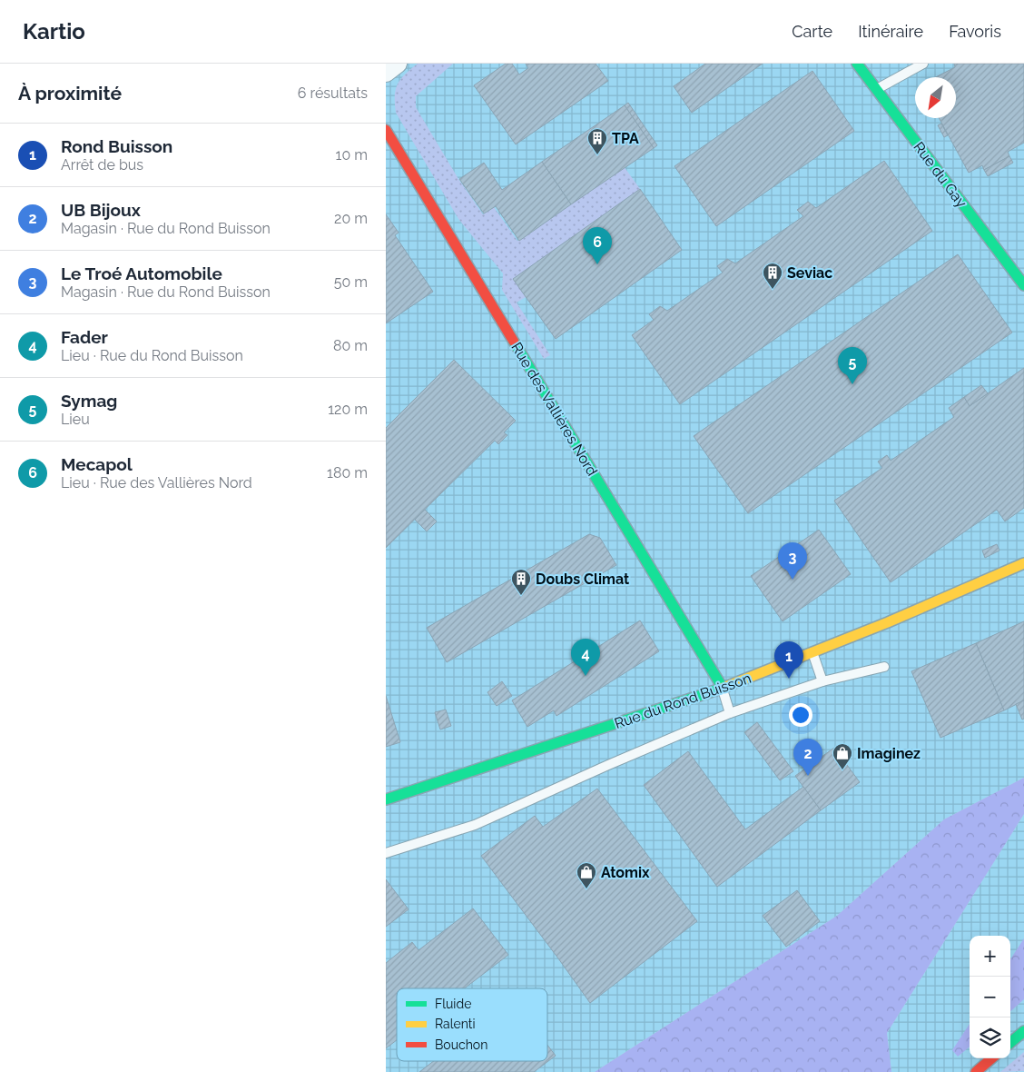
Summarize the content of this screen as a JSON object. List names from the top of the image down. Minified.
{"streets":{"street":["Rue du Gay","Rue des Vallières Nord","Rue du Rond Buisson"]},"crossings":[["Rue des Vallières Nord","Rue du Rond Buisson"]],"places":{"building":["TPA","Seviac","Doubs Climat"],"shop":["Imaginez","Atomix"]},"legend":["Fluide","Ralenti","Bouchon"],"north":"bottom left","page":{"header":"Kartio","nav":["Carte","Itinéraire","Favoris"],"heading":["À proximité","6 résultats"],"list":[{"mark":"1","name":"Rond Buisson","note":"Arrêt de bus","value":"10 m"},{"mark":"2","name":"UB Bijoux","note":"Magasin · Rue du Rond Buisson","value":"20 m"},{"mark":"3","name":"Le Troé Automobile","note":"Magasin · Rue du Rond Buisson","value":"50 m"},{"mark":"4","name":"Fader","note":"Lieu · Rue du Rond Buisson","value":"80 m"},{"mark":"5","name":"Symag","note":"Lieu","value":"120 m"},{"mark":"6","name":"Mecapol","note":"Lieu · Rue des Vallières Nord","value":"180 m"}],"pins":["6","5","3","4","1","2"],"map_buttons":["+","−"]}}
